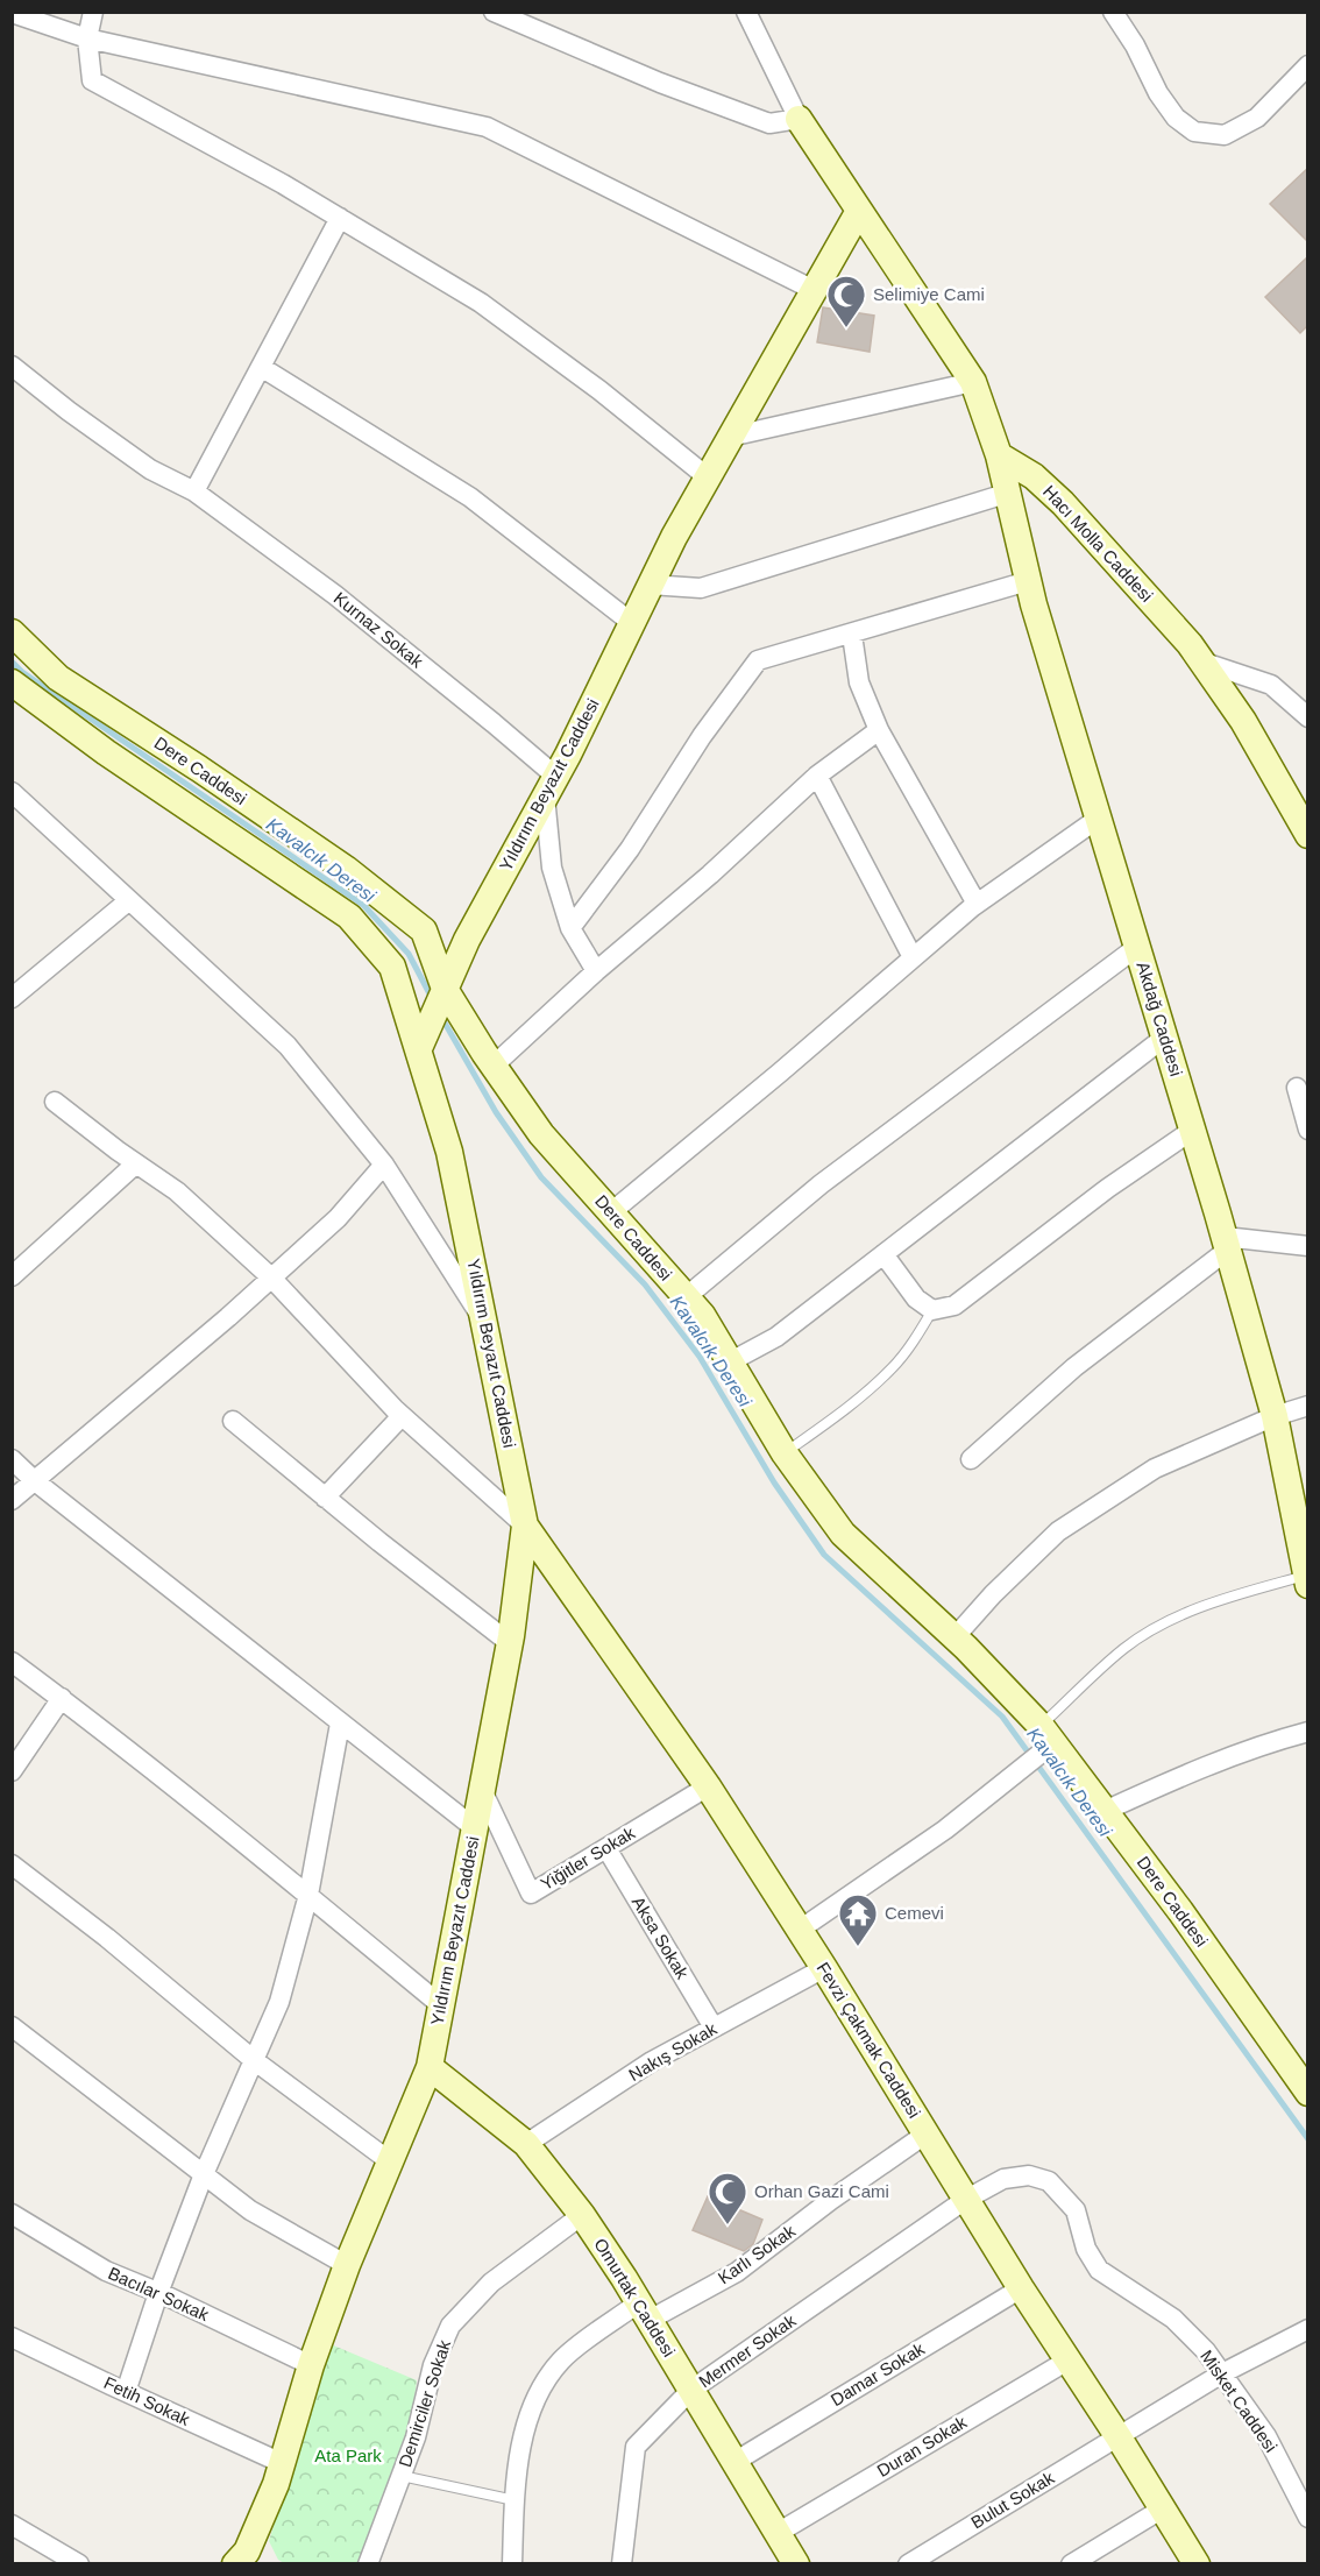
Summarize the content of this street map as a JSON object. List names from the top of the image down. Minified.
{"streets":{"street":["Hacı Molla Caddesi","Kurnaz Sokak","Dere Caddesi","Yıldırım Beyazıt Caddesi","Akdağ Caddesi","Yiğitler Sokak","Aksa Sokak","Fevzi Çakmak Caddesi","Nakış Sokak","Karlı Sokak","Bacılar Sokak","Omurtak Caddesi","Mermer Sokak","Damar Sokak","Fetih Sokak","Misket Caddesi","Demirciler Sokak","Duran Sokak","Bulut Sokak"]},"crossings":[["Hacı Molla Caddesi","Akdağ Caddesi"],["Kurnaz Sokak","Yıldırım Beyazıt Caddesi"],["Dere Caddesi","Yıldırım Beyazıt Caddesi"],["Yıldırım Beyazıt Caddesi","Yiğitler Sokak"],["Yıldırım Beyazıt Caddesi","Fevzi Çakmak Caddesi"],["Yıldırım Beyazıt Caddesi","Bacılar Sokak"],["Yıldırım Beyazıt Caddesi","Omurtak Caddesi"],["Yıldırım Beyazıt Caddesi","Fetih Sokak"],["Yiğitler Sokak","Aksa Sokak"],["Yiğitler Sokak","Fevzi Çakmak Caddesi"],["Aksa Sokak","Nakış Sokak"],["Fevzi Çakmak Caddesi","Nakış Sokak"],["Fevzi Çakmak Caddesi","Karlı Sokak"],["Fevzi Çakmak Caddesi","Mermer Sokak"],["Fevzi Çakmak Caddesi","Damar Sokak"],["Fevzi Çakmak Caddesi","Misket Caddesi"],["Fevzi Çakmak Caddesi","Duran Sokak"],["Fevzi Çakmak Caddesi","Bulut Sokak"],["Nakış Sokak","Omurtak Caddesi"],["Karlı Sokak","Omurtak Caddesi"],["Omurtak Caddesi","Mermer Sokak"],["Omurtak Caddesi","Damar Sokak"],["Omurtak Caddesi","Demirciler Sokak"],["Omurtak Caddesi","Duran Sokak"],["Mermer Sokak","Misket Caddesi"],["Misket Caddesi","Bulut Sokak"]],"water":["Kavalcık Deresi"],"parks":["Ata Park"],"places":{"mosque":["Selimiye Cami","Orhan Gazi Cami"],"temple":["Cemevi"]}}
